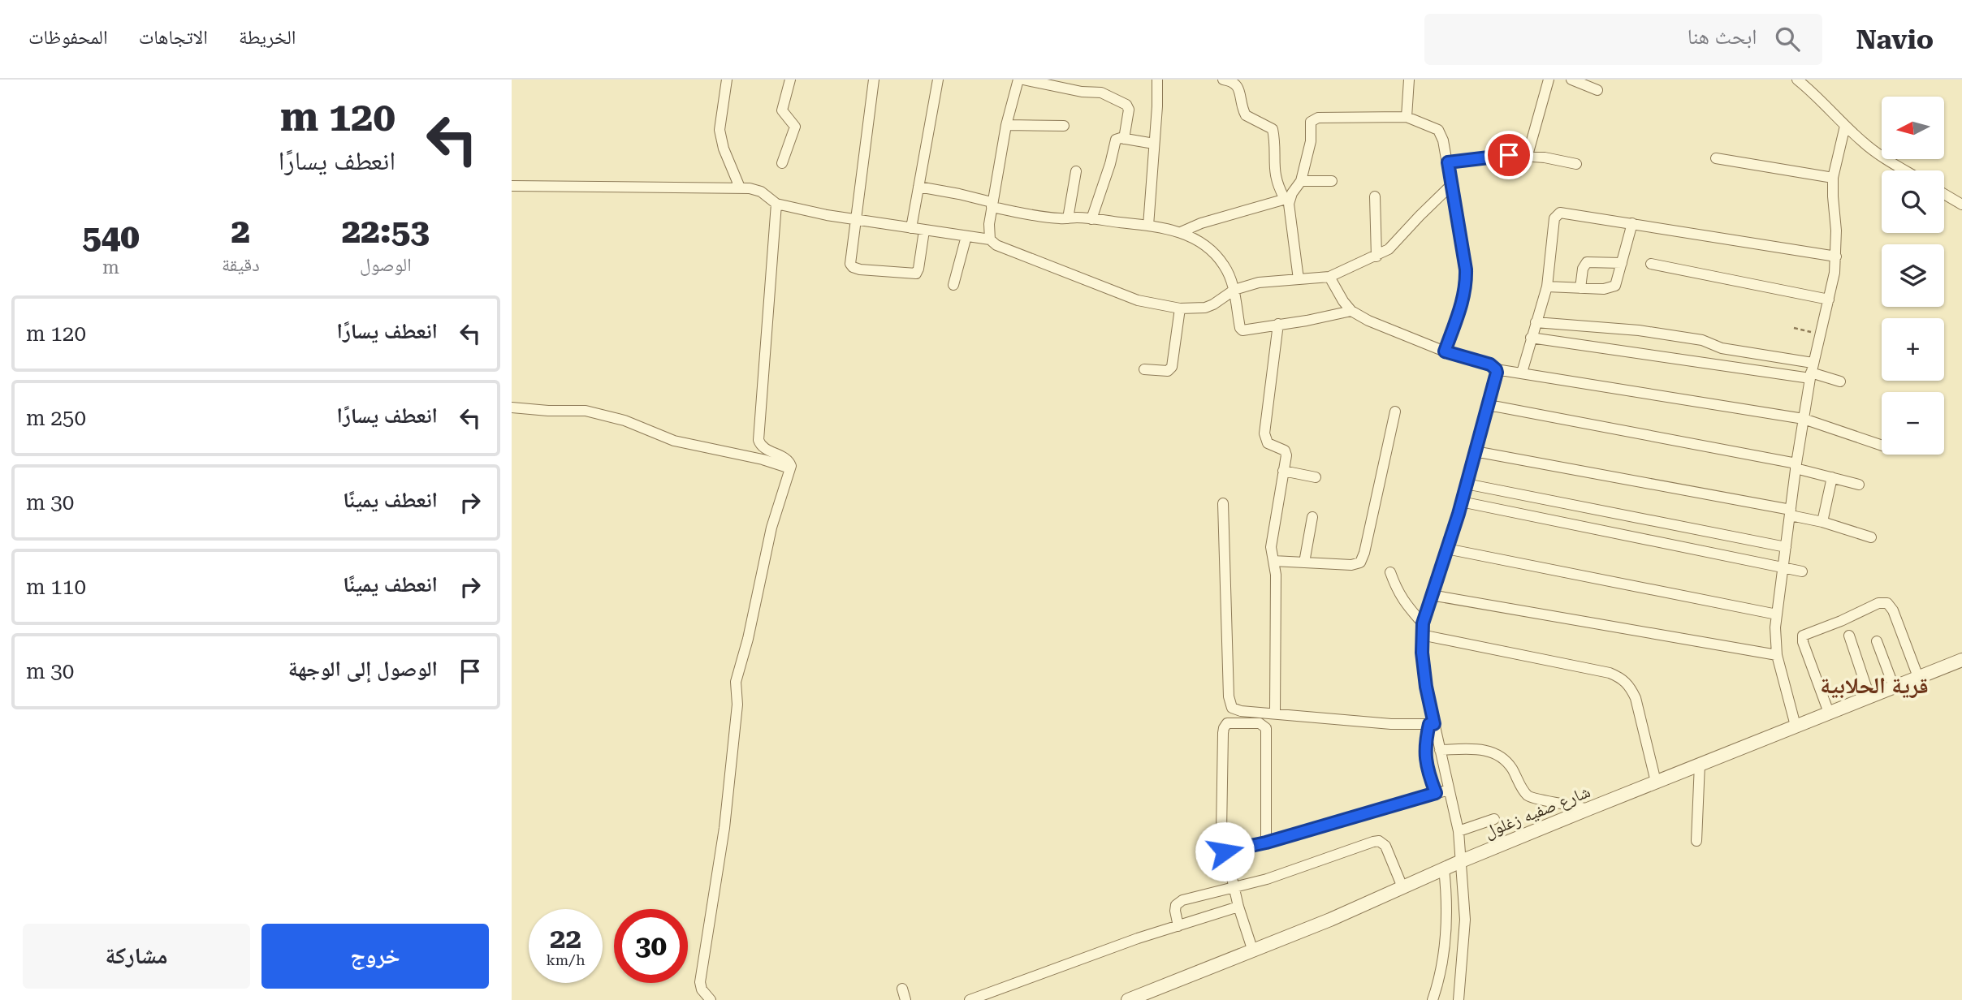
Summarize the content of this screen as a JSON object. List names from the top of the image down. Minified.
{"streets":{"street":["شارع صفيه زغلول"]},"districts":["قرية الحلابية"],"north":"left","page":{"header":"Navio","search":"ابحث هنا","nav":["الخريطة","الاتجاهات","المحفوظات"],"turn":["120 m","انعطف يسارًا"],"map_buttons":["+","−"],"eta":["22:53","الوصول","2","دقيقة","540","m"],"list":[{"name":"انعطف يسارًا","value":"120 m"},{"name":"انعطف يسارًا","value":"250 m"},{"name":"انعطف يمينًا","value":"30 m"},{"name":"انعطف يمينًا","value":"110 m"},{"name":"الوصول إلى الوجهة","value":"30 m"}],"speed":"22 km/h","limit":"30","buttons":["خروج","مشاركة"]}}
